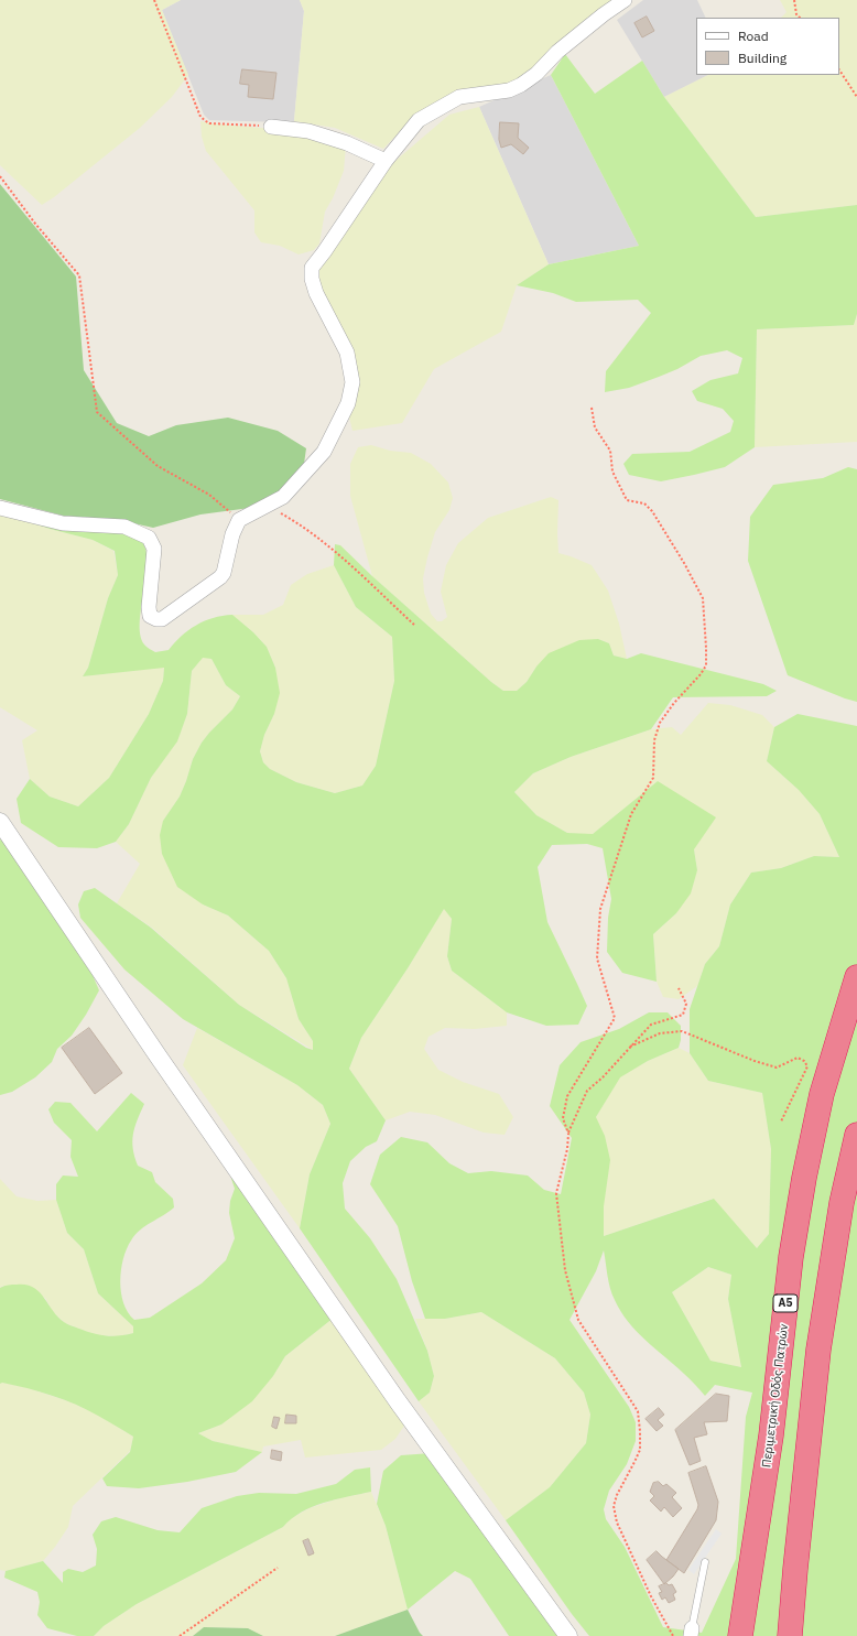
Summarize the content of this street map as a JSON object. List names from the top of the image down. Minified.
{"streets":{"highway":["Α5","Περιμετρική Οδός Πατρών"]},"legend":["Road","Building"]}
